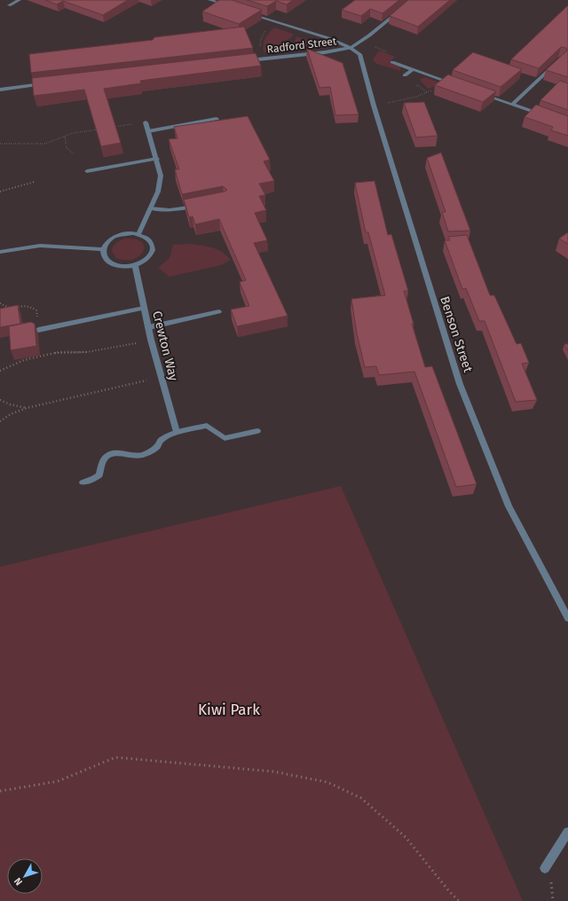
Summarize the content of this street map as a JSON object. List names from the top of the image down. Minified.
{"streets":{"street":["Radford Street","Benson Street","Crewton Way"]},"crossings":[["Radford Street","Benson Street"]],"parks":["Kiwi Park"],"north":"bottom left"}
